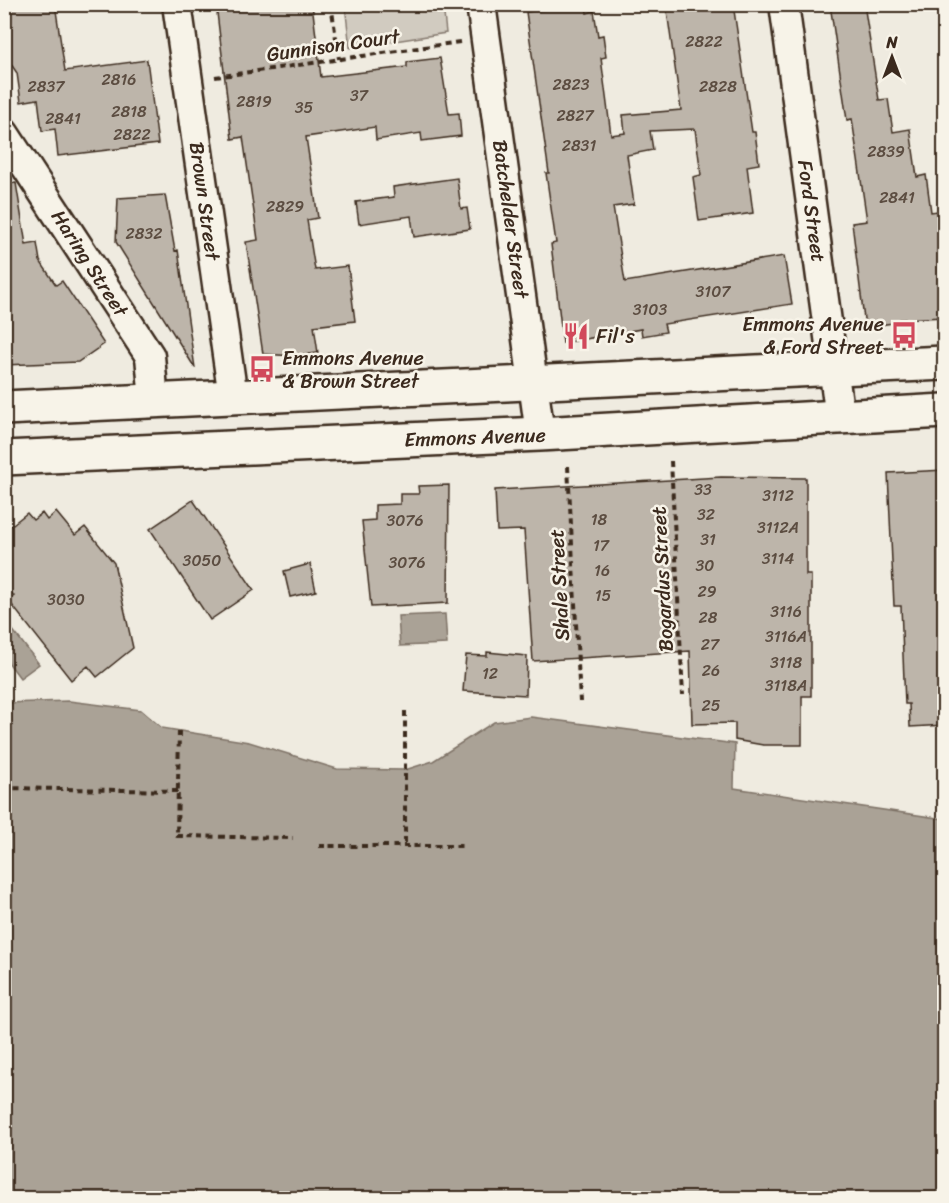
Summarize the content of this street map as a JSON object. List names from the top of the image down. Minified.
{"streets":{"main road":["Emmons Avenue"],"street":["Brown Street","Ford Street","Batchelder Street","Haring Street"],"path":["Gunnison Court","Bogardus Street","Shale Street"]},"crossings":[["Ford Street","Emmons Avenue"],["Batchelder Street","Emmons Avenue"]],"places":{"bus stop":["Emmons Avenue & Ford Street","Emmons Avenue & Brown Street"],"restaurant":["Fil's"]},"house_numbers":["2822","2816","2823","2837","2828","37","2819","35","2818","2827","2841","2822","2831","2839","2841","2829","2832","3107","3103","33","3112","32","18","3076","3112A","31","17","3114","3050","3076","30","16","29","15","3030","3116","28","3116A","27","3118","26","12","3118A","25"],"north":"top"}
